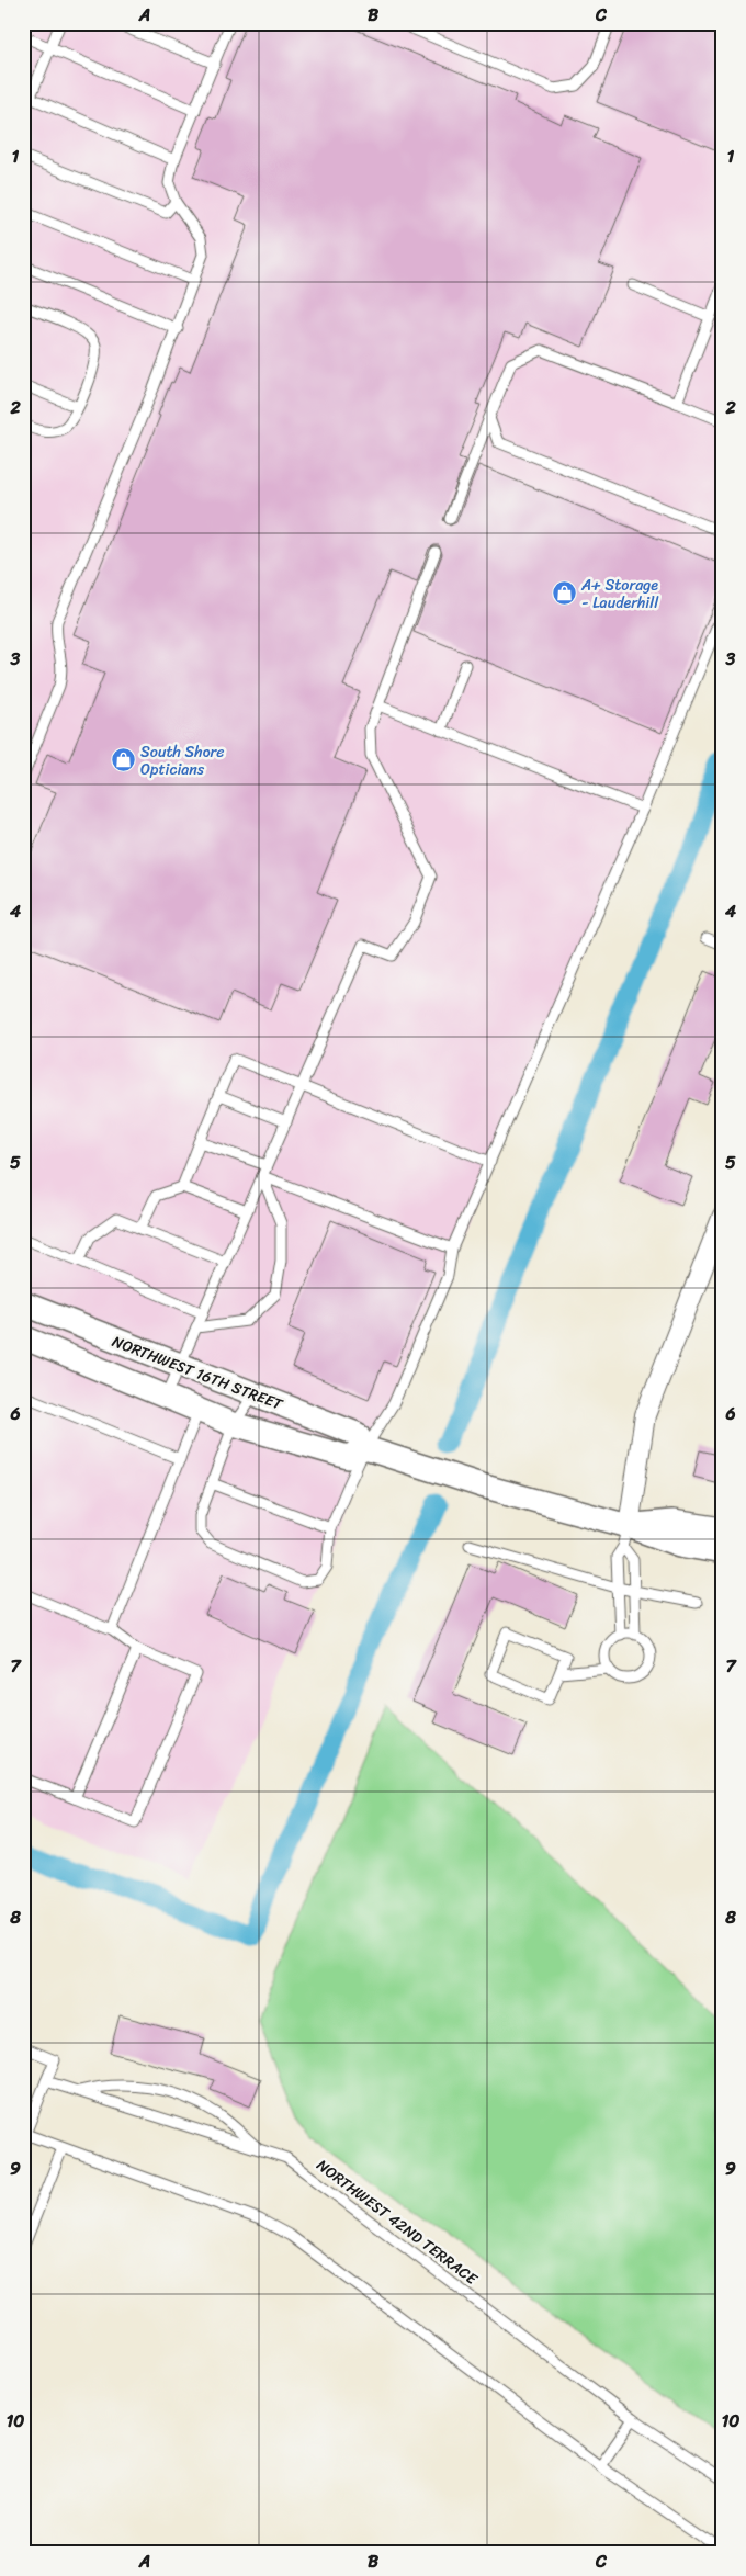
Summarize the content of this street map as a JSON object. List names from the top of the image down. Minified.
{"streets":{"street":["NORTHWEST 16TH STREET"],"lane":["NORTHWEST 42ND TERRACE"]},"places":{"shop":["A+ Storage - Lauderhill","South Shore Opticians"]},"grid":{"columns":["A","B","C"],"rows":["1","2","3","4","5","6","7","8","9","10"]}}
